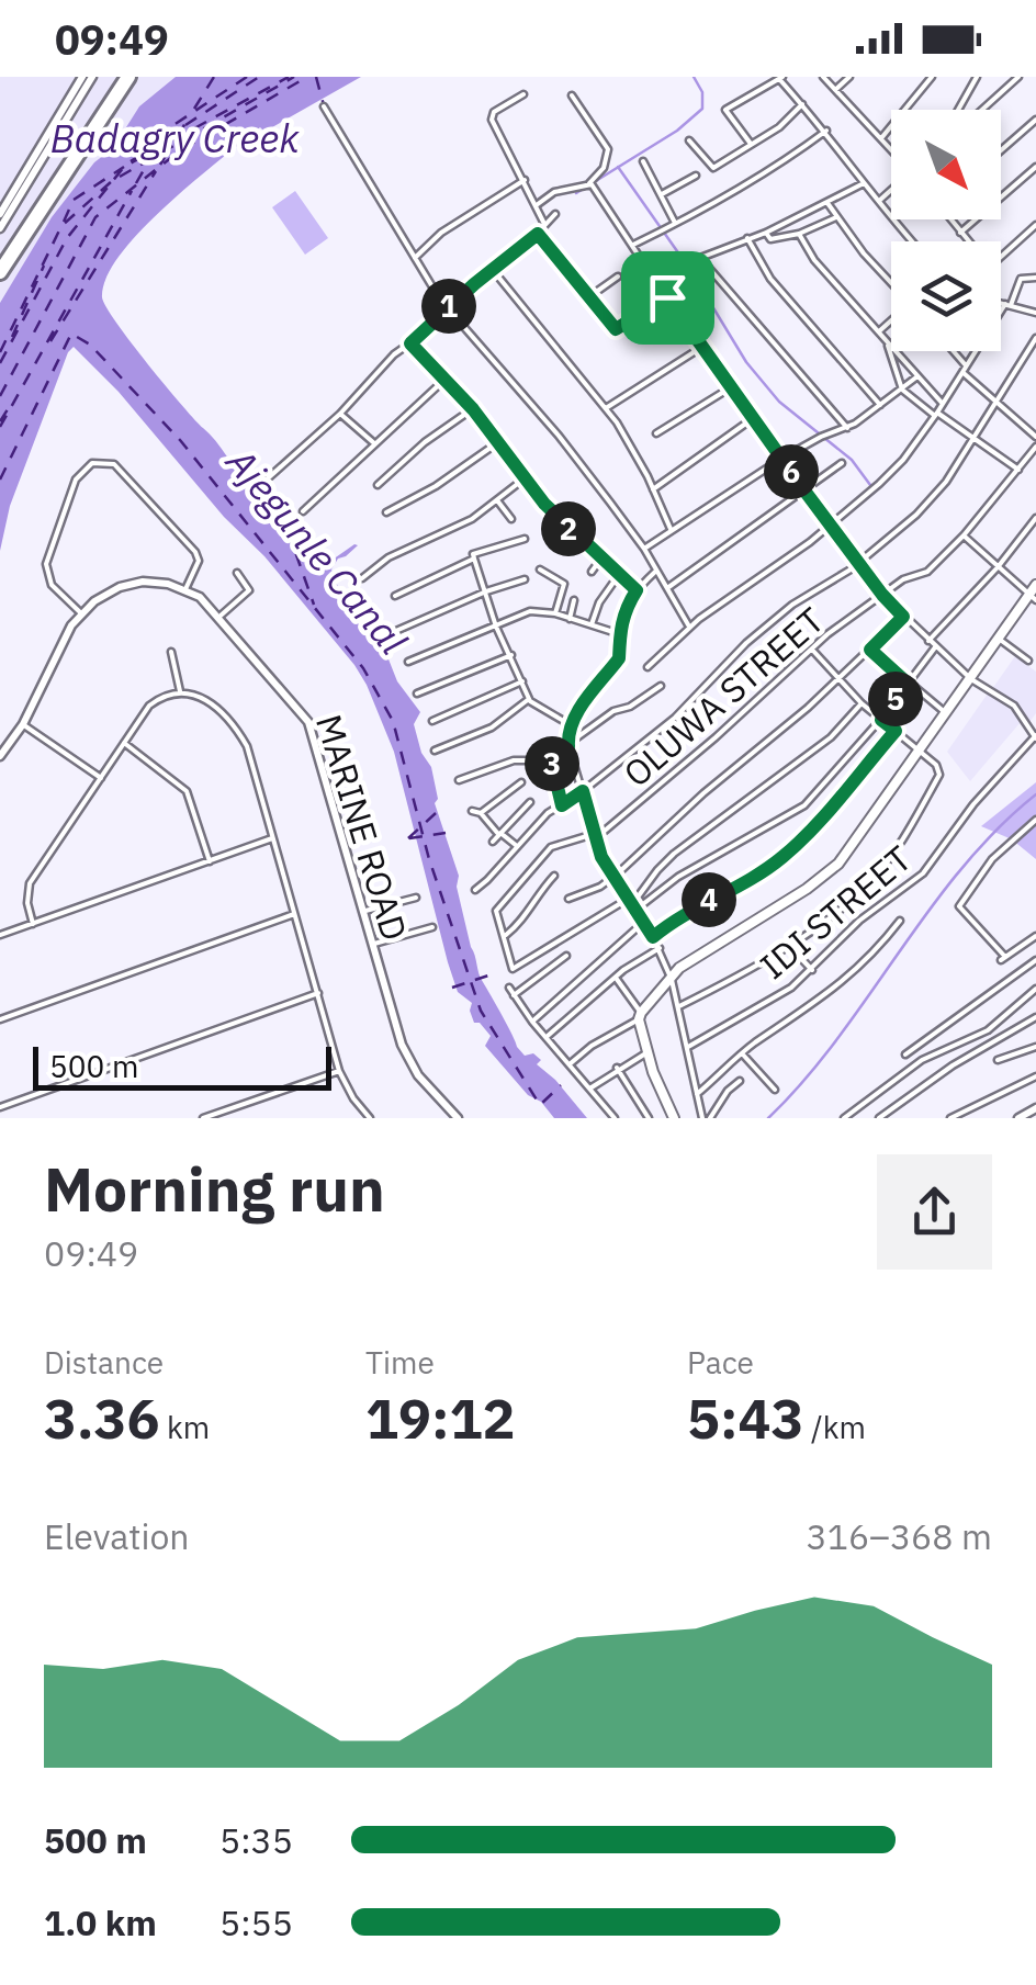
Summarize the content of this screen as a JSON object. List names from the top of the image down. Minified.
{"streets":{"street":["OLUWA STREET","MARINE ROAD","IDI STREET"]},"water":["Badagry Creek","Ajegunle Canal"],"scale_bar":"500 m","north":"bottom right","page":{"status":"09:49","pins":["1","6","2","5","3","4"],"scale":"500 m","heading":["Morning run","09:49"],"stats":[["Distance","3.36 km"],["Time","19:12"],["Pace","5:43 /km"]],"chart":["Elevation","316–368 m"],"list":[{"name":"500 m","note":"5:35"},{"name":"1.0 km","note":"5:55"}]}}
